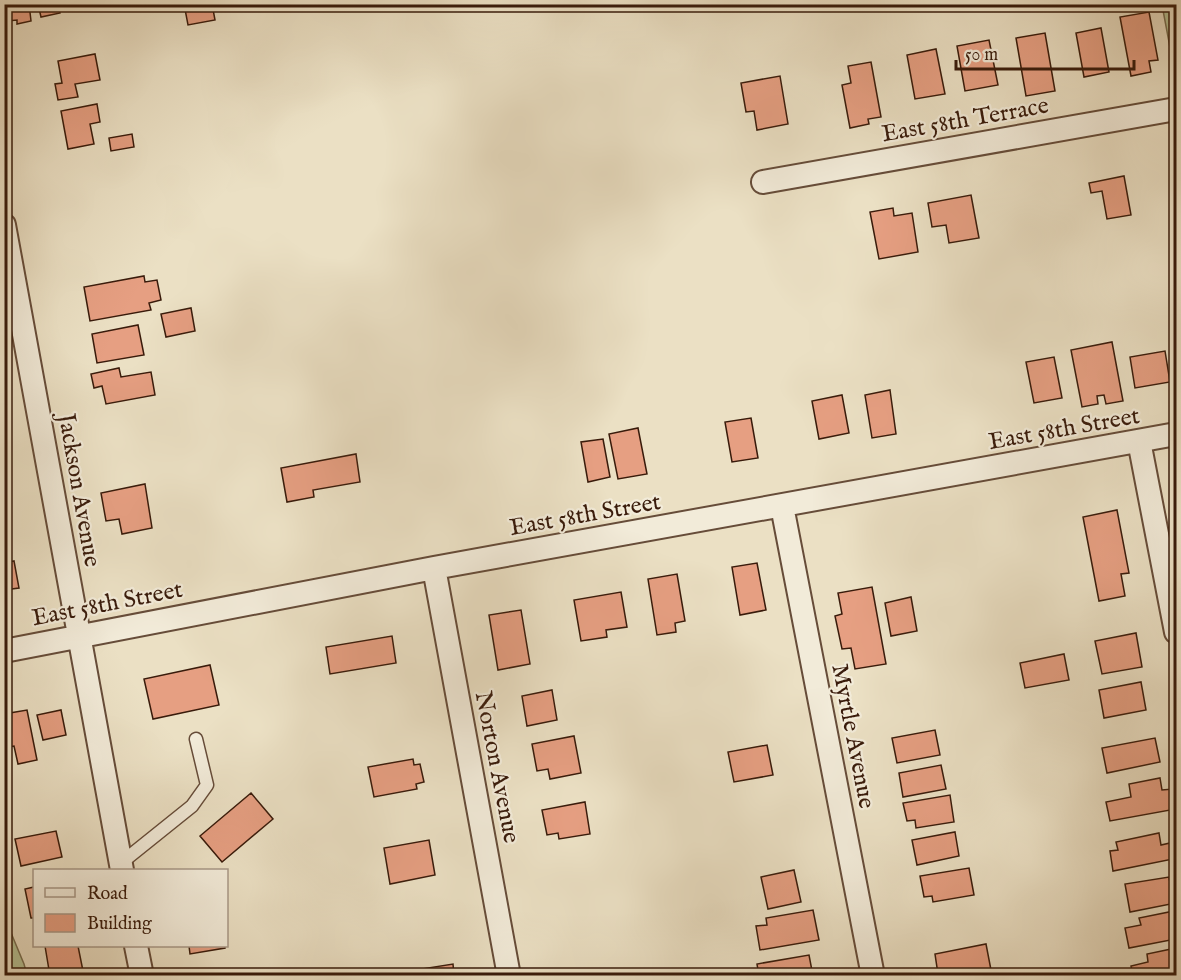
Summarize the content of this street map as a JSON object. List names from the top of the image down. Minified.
{"streets":{"street":["East 58th Terrace","East 58th Street","Jackson Avenue","Myrtle Avenue","Norton Avenue"]},"crossings":[["East 58th Street","Jackson Avenue"],["East 58th Street","Myrtle Avenue"],["East 58th Street","Norton Avenue"]],"legend":["Road","Building"],"scale_bar":"50 m"}
